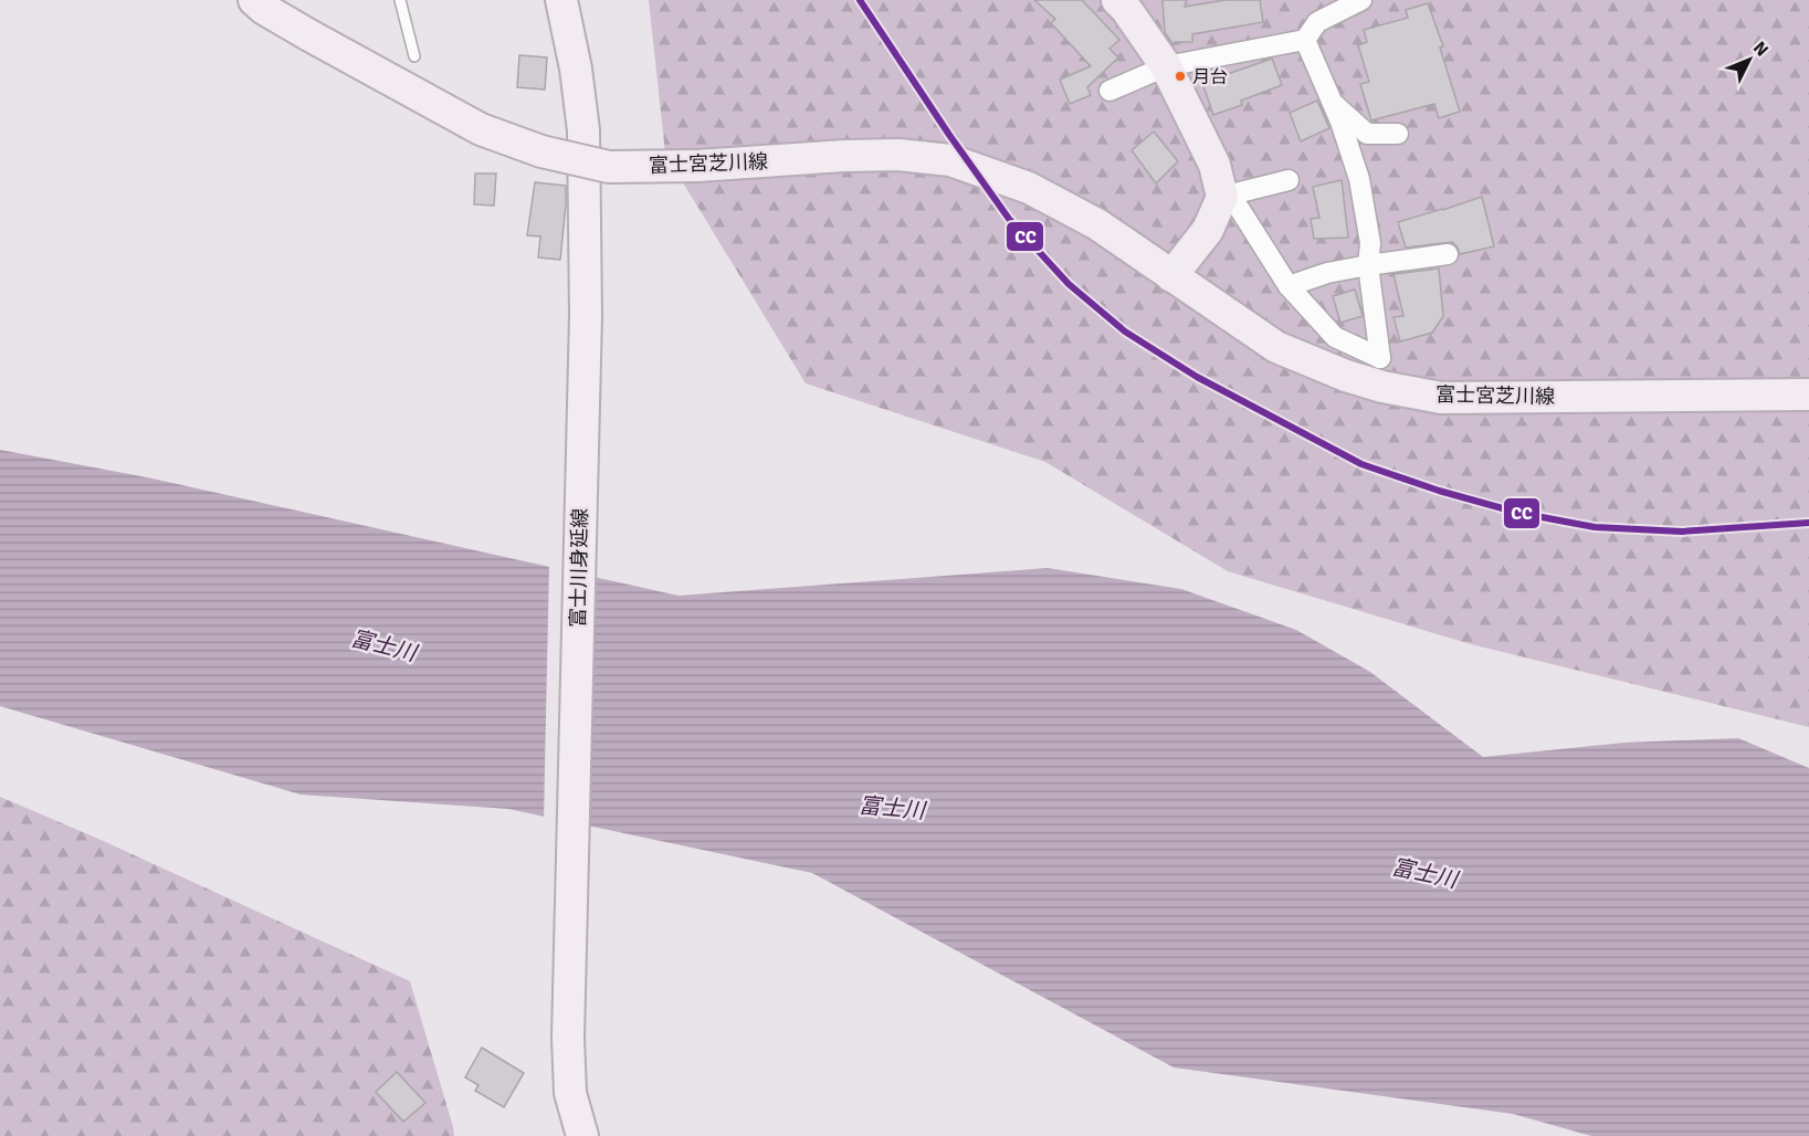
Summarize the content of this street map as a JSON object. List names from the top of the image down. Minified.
{"streets":{"main road":["富士宮芝川線","富士川身延線"]},"water":["富士川"],"places":["月台"],"lines":["transit line CC"],"north":"top right"}
